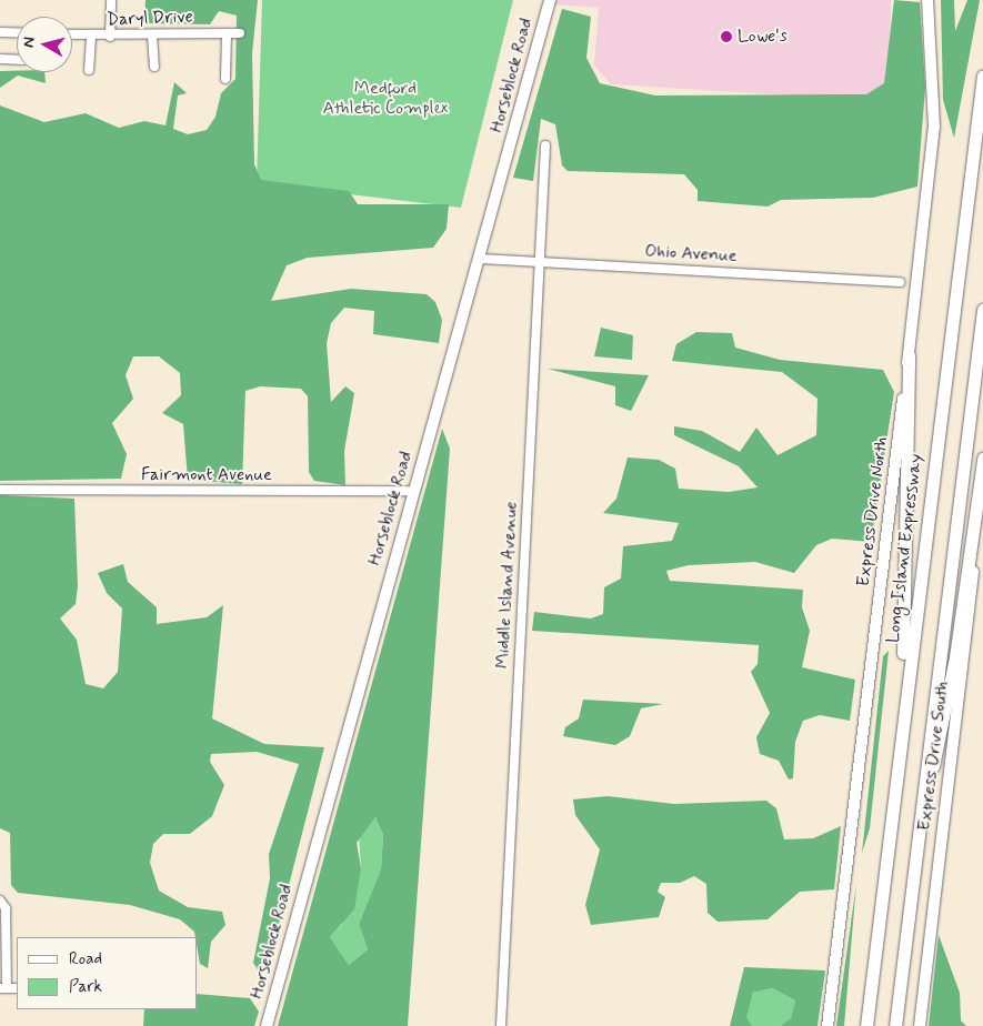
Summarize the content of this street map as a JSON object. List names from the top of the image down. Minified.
{"streets":{"highway":["Long Island Expressway"],"main road":["Horseblock Road","Express Drive North","Express Drive South"],"street":["Daryl Drive","Ohio Avenue","Fairmont Avenue","Middle Island Avenue"]},"crossings":[["Horseblock Road","Ohio Avenue"],["Horseblock Road","Fairmont Avenue"],["Ohio Avenue","Middle Island Avenue"]],"parks":["Medford Athletic Complex"],"places":["Lowe's"],"legend":["Road","Park"],"north":"left"}
